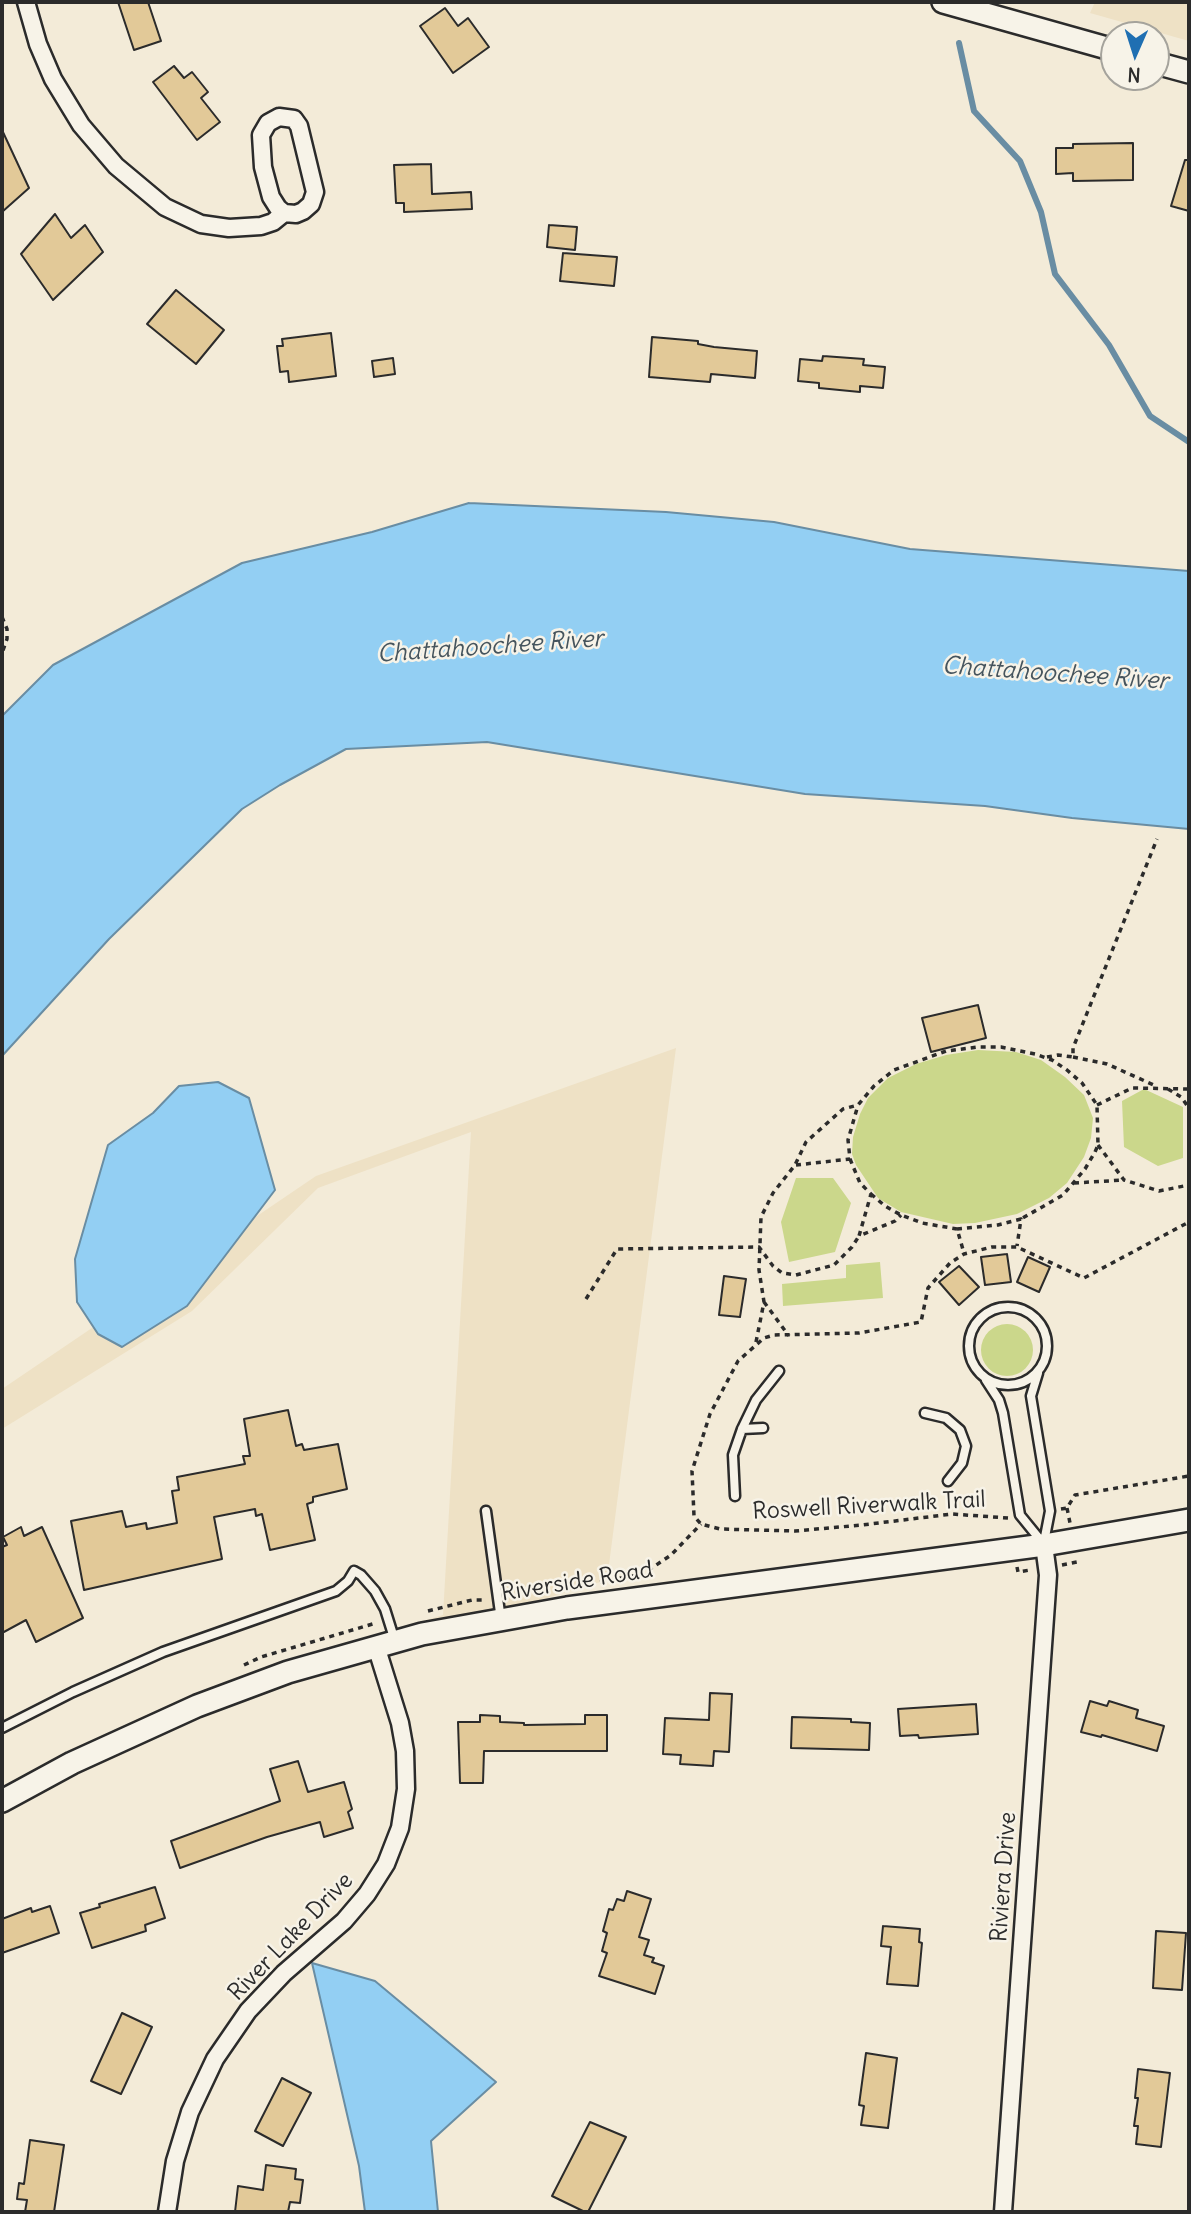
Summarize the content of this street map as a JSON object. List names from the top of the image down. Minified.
{"streets":{"street":["Riverside Road","Riviera Drive","River Lake Drive"],"path":["Roswell Riverwalk Trail"]},"crossings":[["Riverside Road","Riviera Drive"],["Riverside Road","River Lake Drive"]],"water":["Chattahoochee River"],"north":"bottom"}
